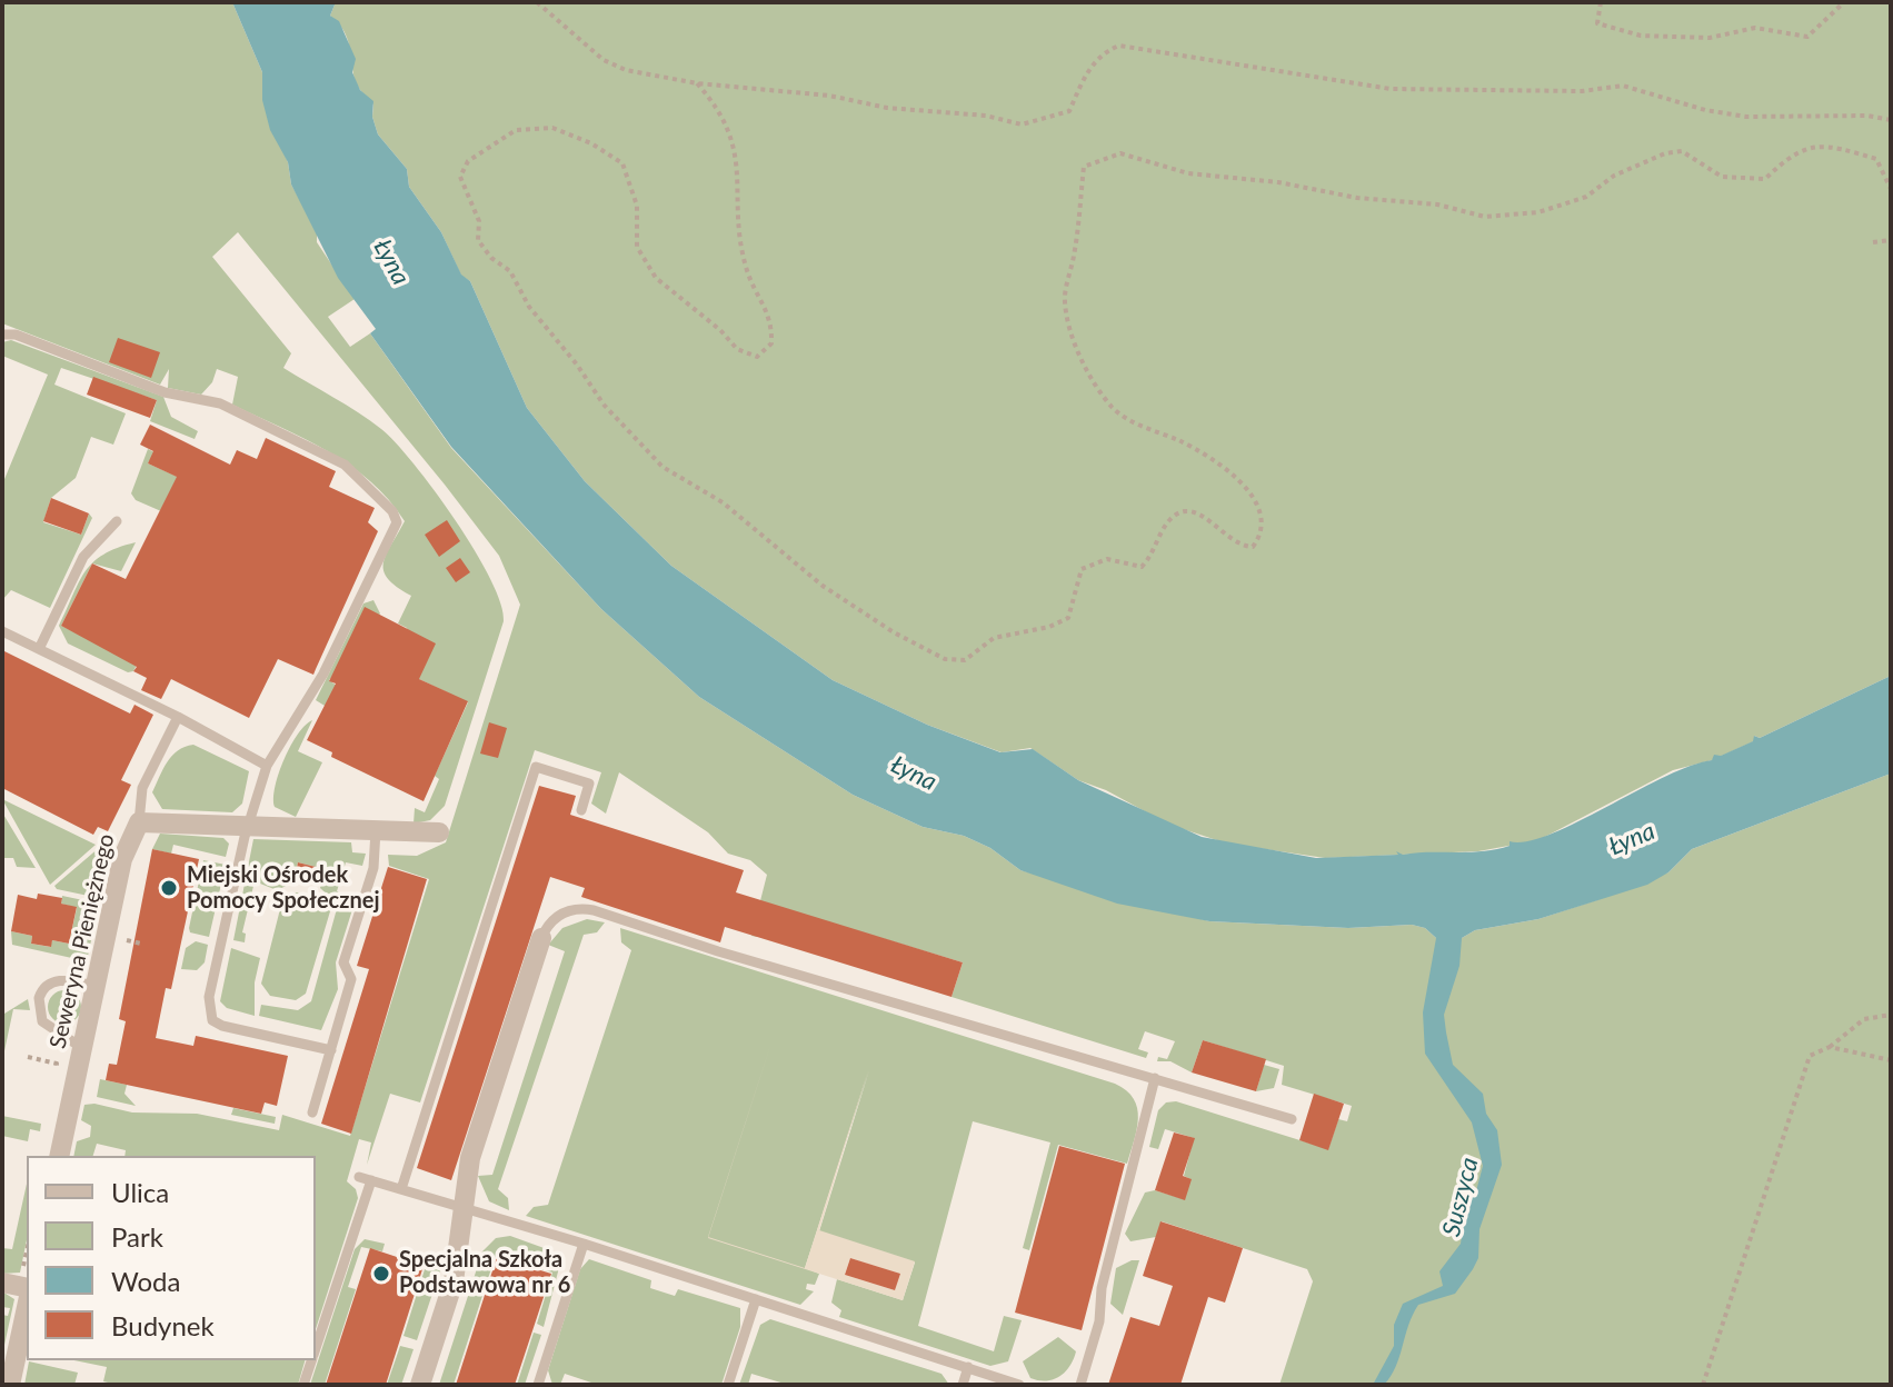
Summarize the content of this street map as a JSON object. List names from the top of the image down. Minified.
{"streets":{"street":["Seweryna Pieniężnego"]},"water":["Łyna","Suszyca"],"places":["Miejski Ośrodek Pomocy Społecznej","Specjalna Szkoła Podstawowa nr 6"],"legend":["Ulica","Park","Woda","Budynek"]}
